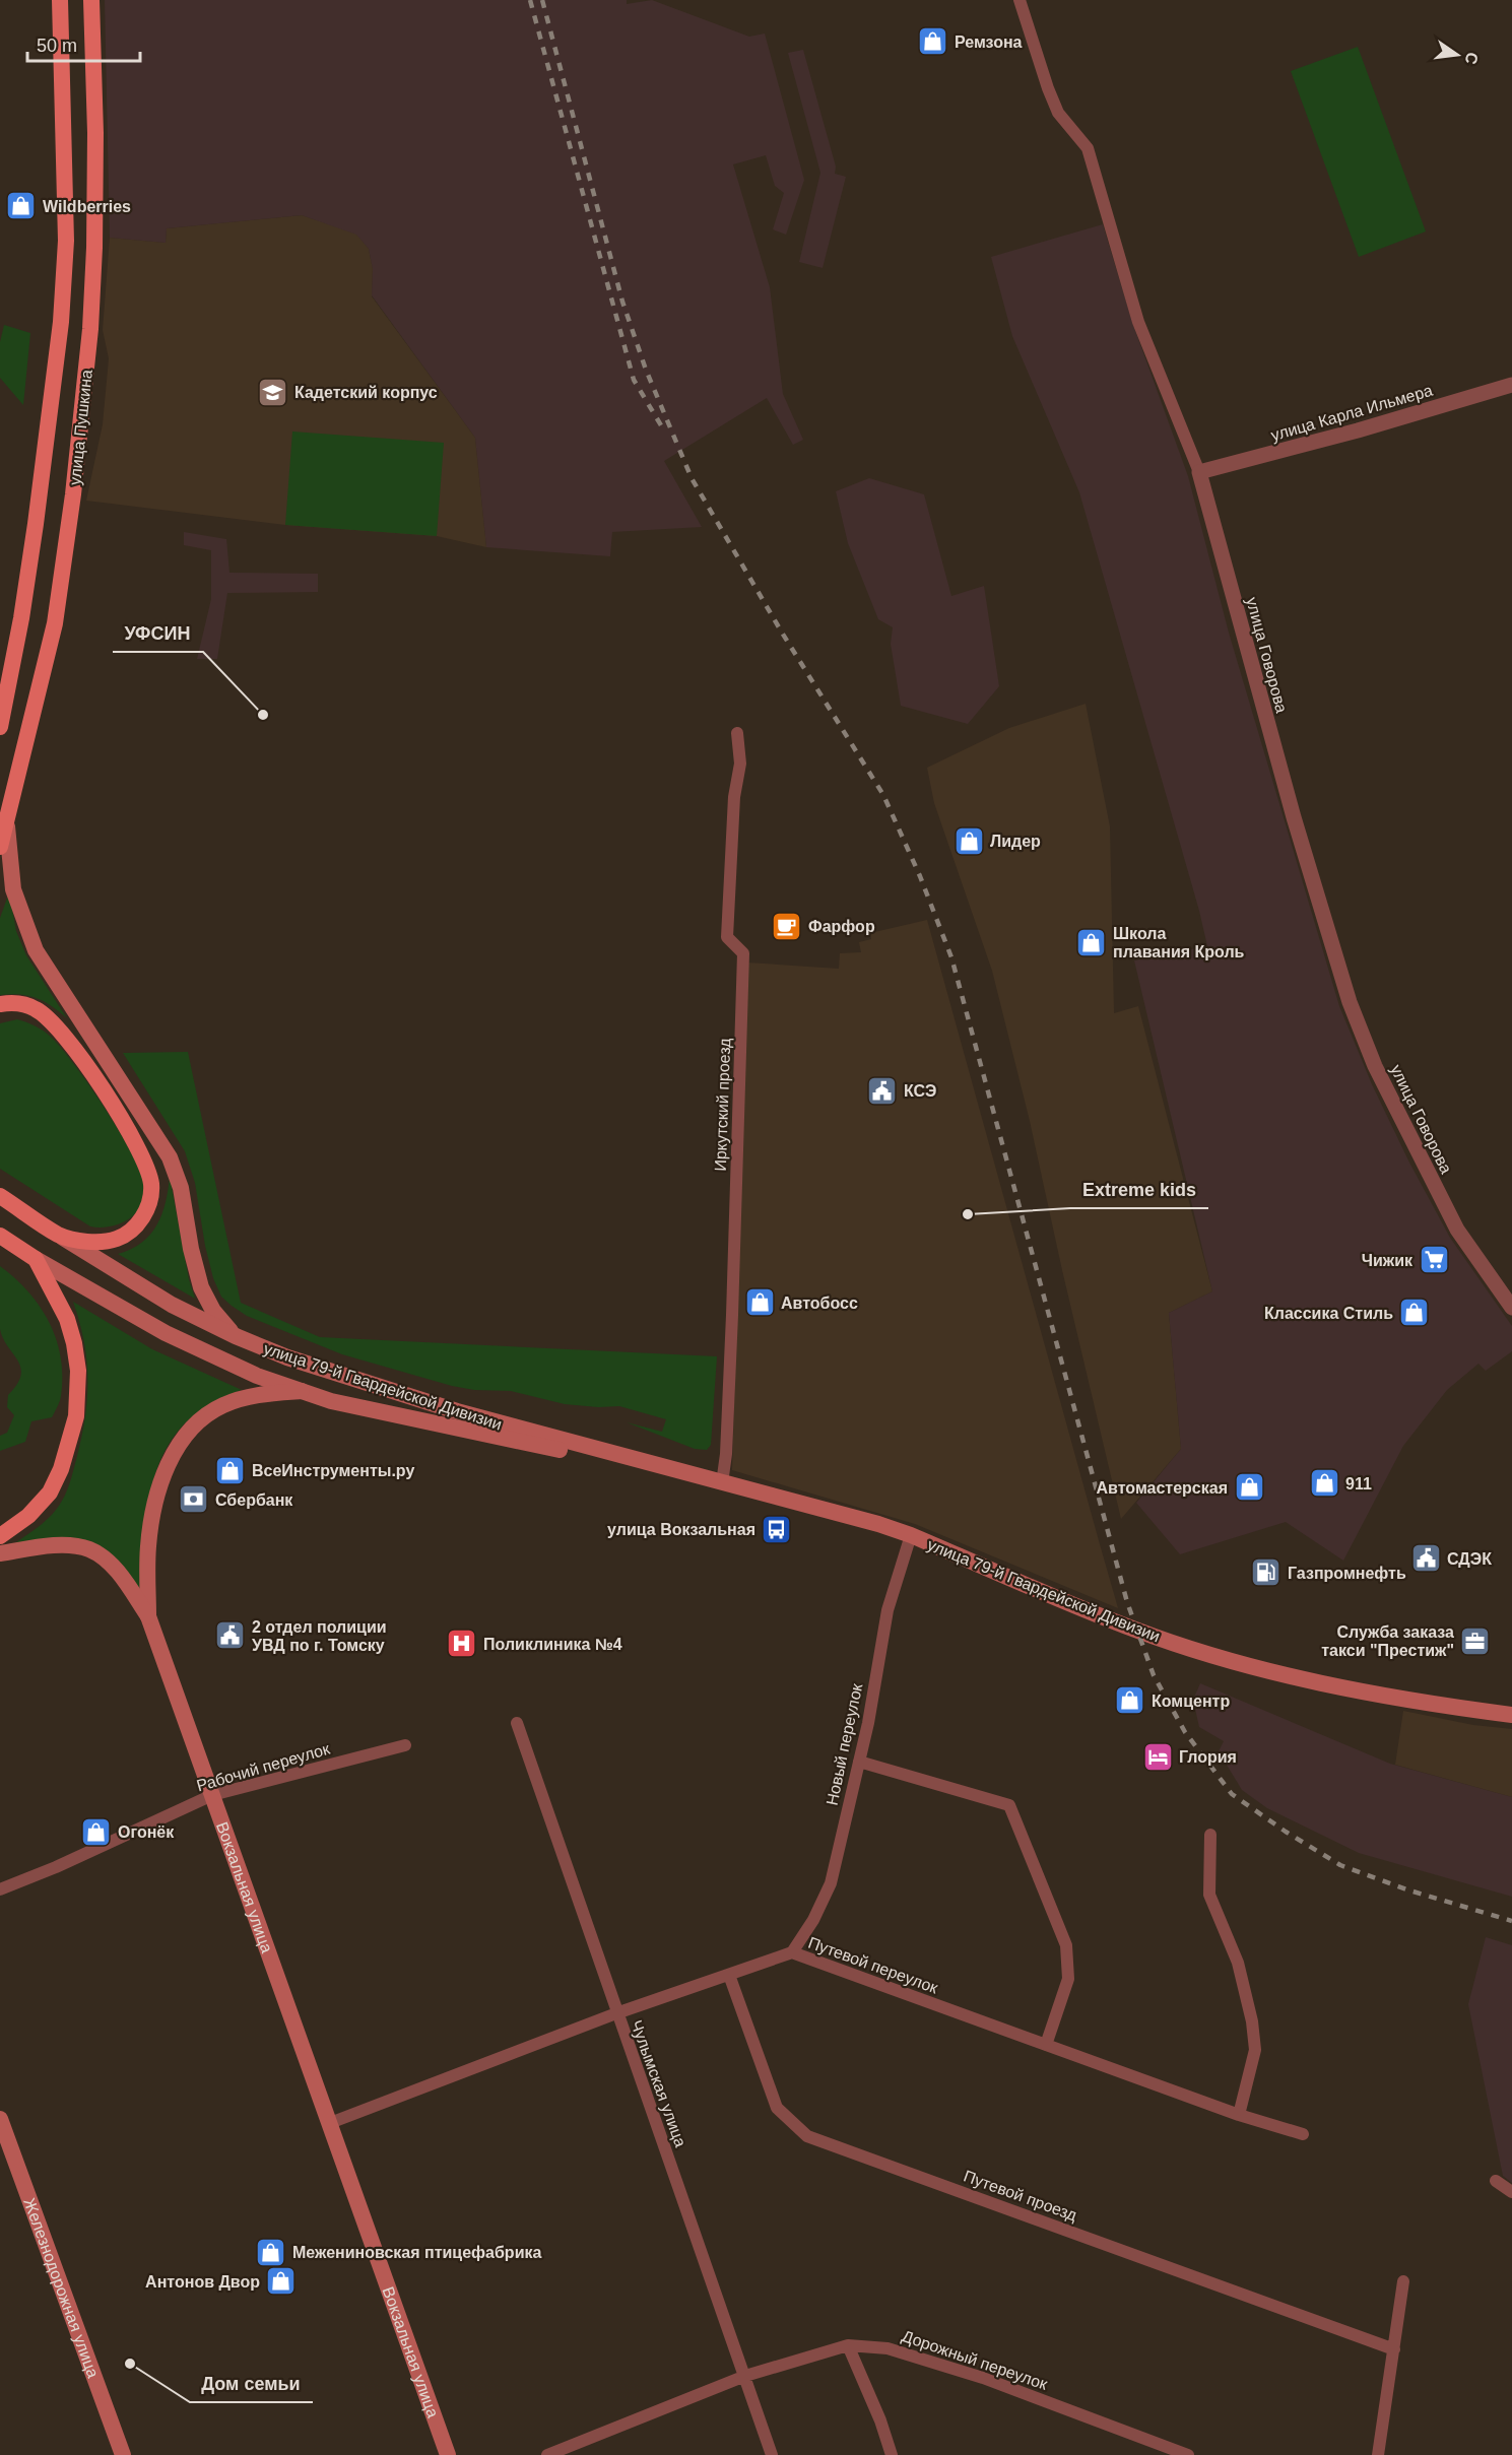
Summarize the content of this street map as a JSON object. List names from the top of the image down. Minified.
{"streets":{"main road":["улица Пушкина","улица 79-й Гвардейской Дивизии","Вокзальная улица","Железнодорожная улица"],"street":["улица Карла Ильмера","улица Говорова","Иркутский проезд","Новый переулок","Рабочий переулок","Путевой переулок","Чулымская улица","Путевой проезд","Дорожный переулок"]},"crossings":[["улица Карла Ильмера","улица Говорова"],["Иркутский проезд","улица 79-й Гвардейской Дивизии"],["улица 79-й Гвардейской Дивизии","Новый переулок"],["улица 79-й Гвардейской Дивизии","Вокзальная улица"],["Новый переулок","Путевой переулок"],["Рабочий переулок","Вокзальная улица"],["Вокзальная улица","Путевой переулок"],["Путевой переулок","Чулымская улица"],["Путевой переулок","Путевой проезд"],["Чулымская улица","Дорожный переулок"]],"places":{"shop":["Ремзона","Wildberries","Лидер","Школа плавания Кроль","Автобосс","Классика Стиль","ВсеИнструменты.ру","911","Автомастерская","Комцентр","Огонёк","Межениновская птицефабрика","Антонов Двор"],"school or university":["Кадетский корпус"],"other":["УФСИН","Extreme kids","Дом семьи"],"cafe":["Фарфор"],"public building":["КСЭ","СДЭК","2 отдел полиции УВД по г. Томску"],"supermarket":["Чижик"],"bank":["Сбербанк"],"bus stop":["улица Вокзальная"],"fuel station":["Газпромнефть"],"office":["Служба заказа такси \"Престиж\""],"hospital":["Поликлиника №4"],"hotel":["Глория"]},"scale_bar":"50 m","north":"right"}
